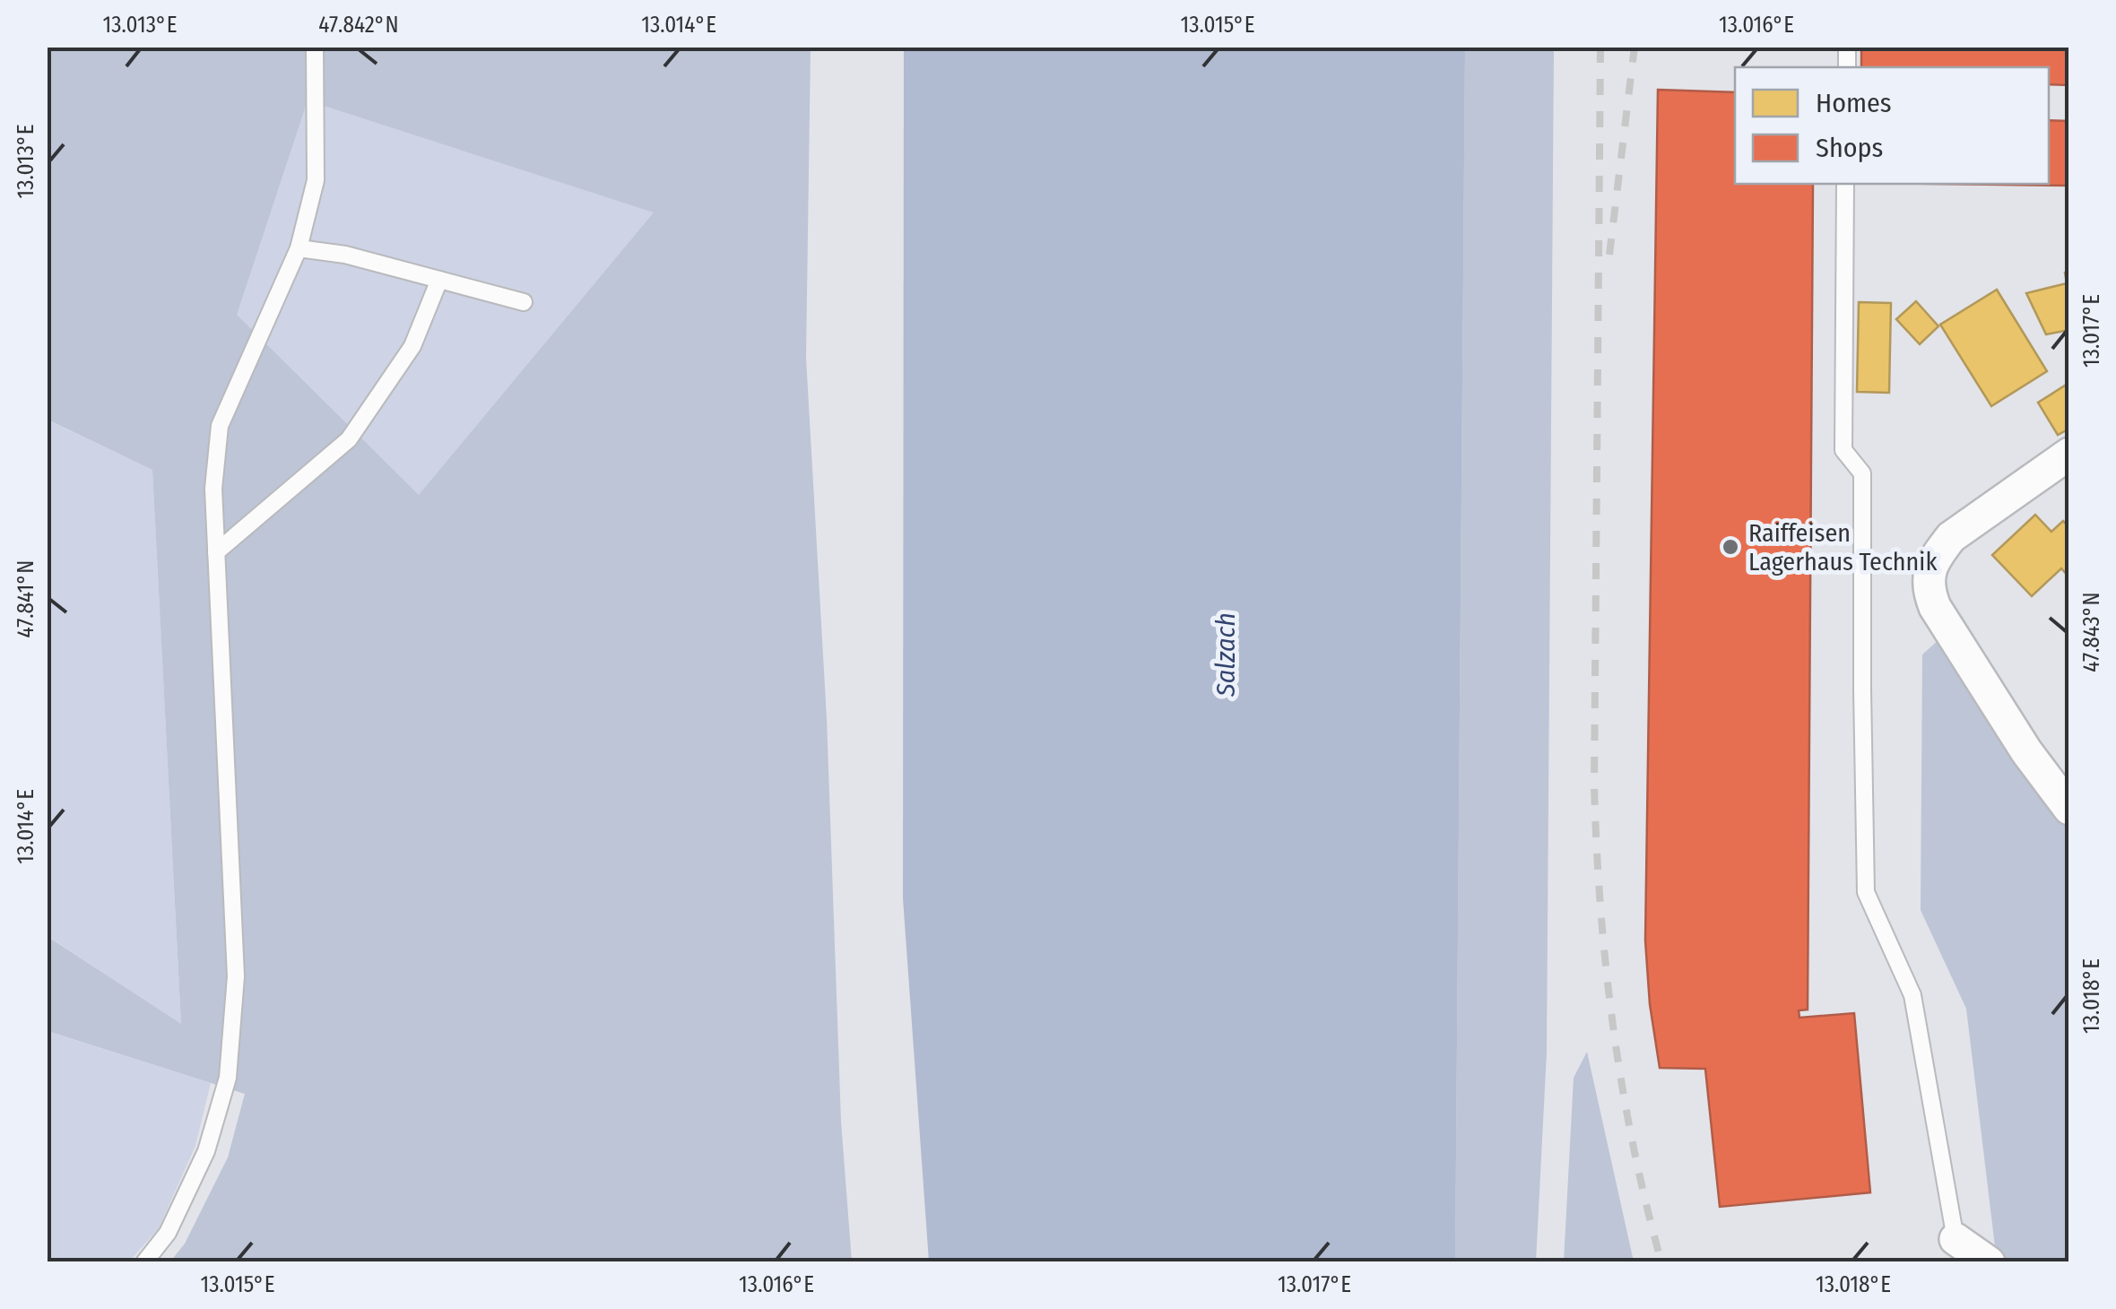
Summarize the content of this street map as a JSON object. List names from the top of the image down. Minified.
{"water":["Salzach"],"places":["Raiffeisen Lagerhaus Technik"],"legend":["Homes","Shops"],"coordinates":["13.013°E","47.842°N","13.014°E","13.015°E","13.016°E","13.017°E","47.841°N","47.843°N","13.018°E"]}
